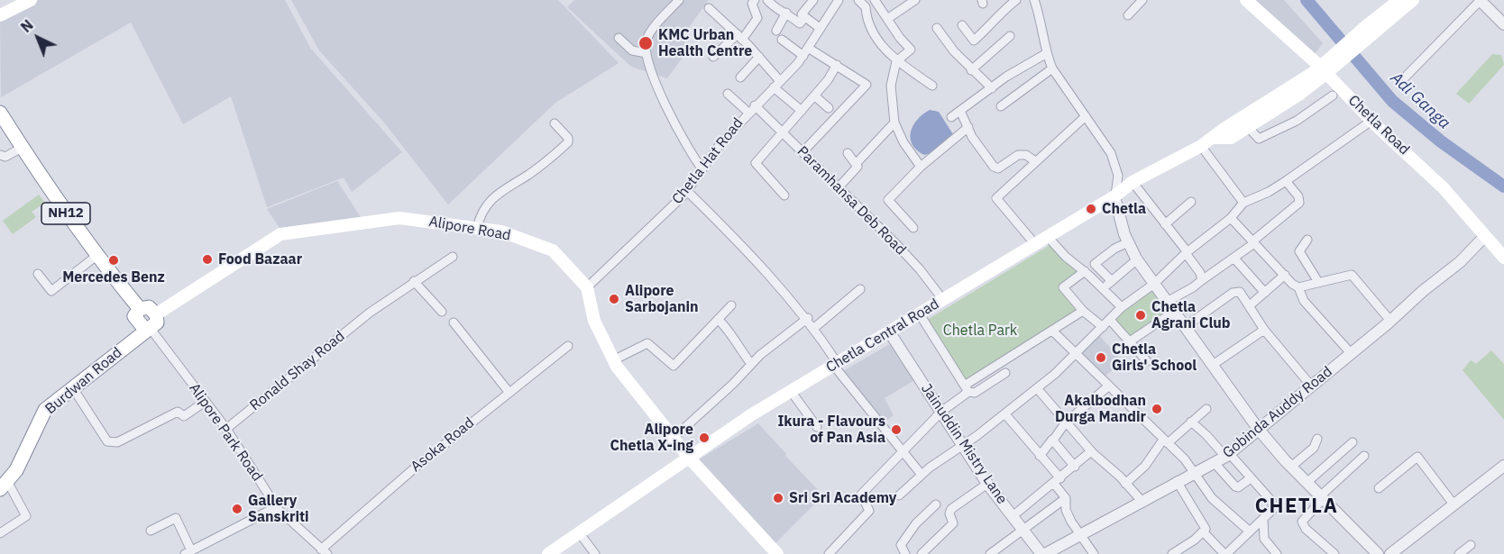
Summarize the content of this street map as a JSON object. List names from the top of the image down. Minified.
{"streets":{"highway":["NH12","Burdwan Road"],"main road":["Chetla Road","Alipore Road","Chetla Central Road"],"street":["Chetla Hat Road","Paramhansa Deb Road","Ronald Shay Road","Gobinda Auddy Road","Alipore Park Road","Jainuddin Mistry Lane","Asoka Road"]},"crossings":[["Chetla Road","Gobinda Auddy Road"],["Chetla Hat Road","Paramhansa Deb Road"],["Chetla Hat Road","Alipore Road"],["Paramhansa Deb Road","Chetla Central Road"],["NH12","Alipore Road"],["NH12","Burdwan Road"],["NH12","Alipore Park Road"],["Alipore Road","Burdwan Road"],["Alipore Road","Alipore Park Road"],["Chetla Central Road","Jainuddin Mistry Lane"],["Ronald Shay Road","Alipore Park Road"],["Burdwan Road","Alipore Park Road"],["Gobinda Auddy Road","Jainuddin Mistry Lane"],["Alipore Park Road","Asoka Road"]],"districts":["CHETLA"],"water":["Adi Ganga"],"parks":["Chetla Park"],"places":["KMC Urban Health Centre","Chetla","Food Bazaar","Mercedes Benz","Alipore Sarbojanin","Chetla Agrani Club","Chetla Girls' School","Akalbodhan Durga Mandir","Ikura - Flavours of Pan Asia","Alipore Chetla X-ing","Sri Sri Academy","Gallery Sanskriti"],"north":"top left"}
